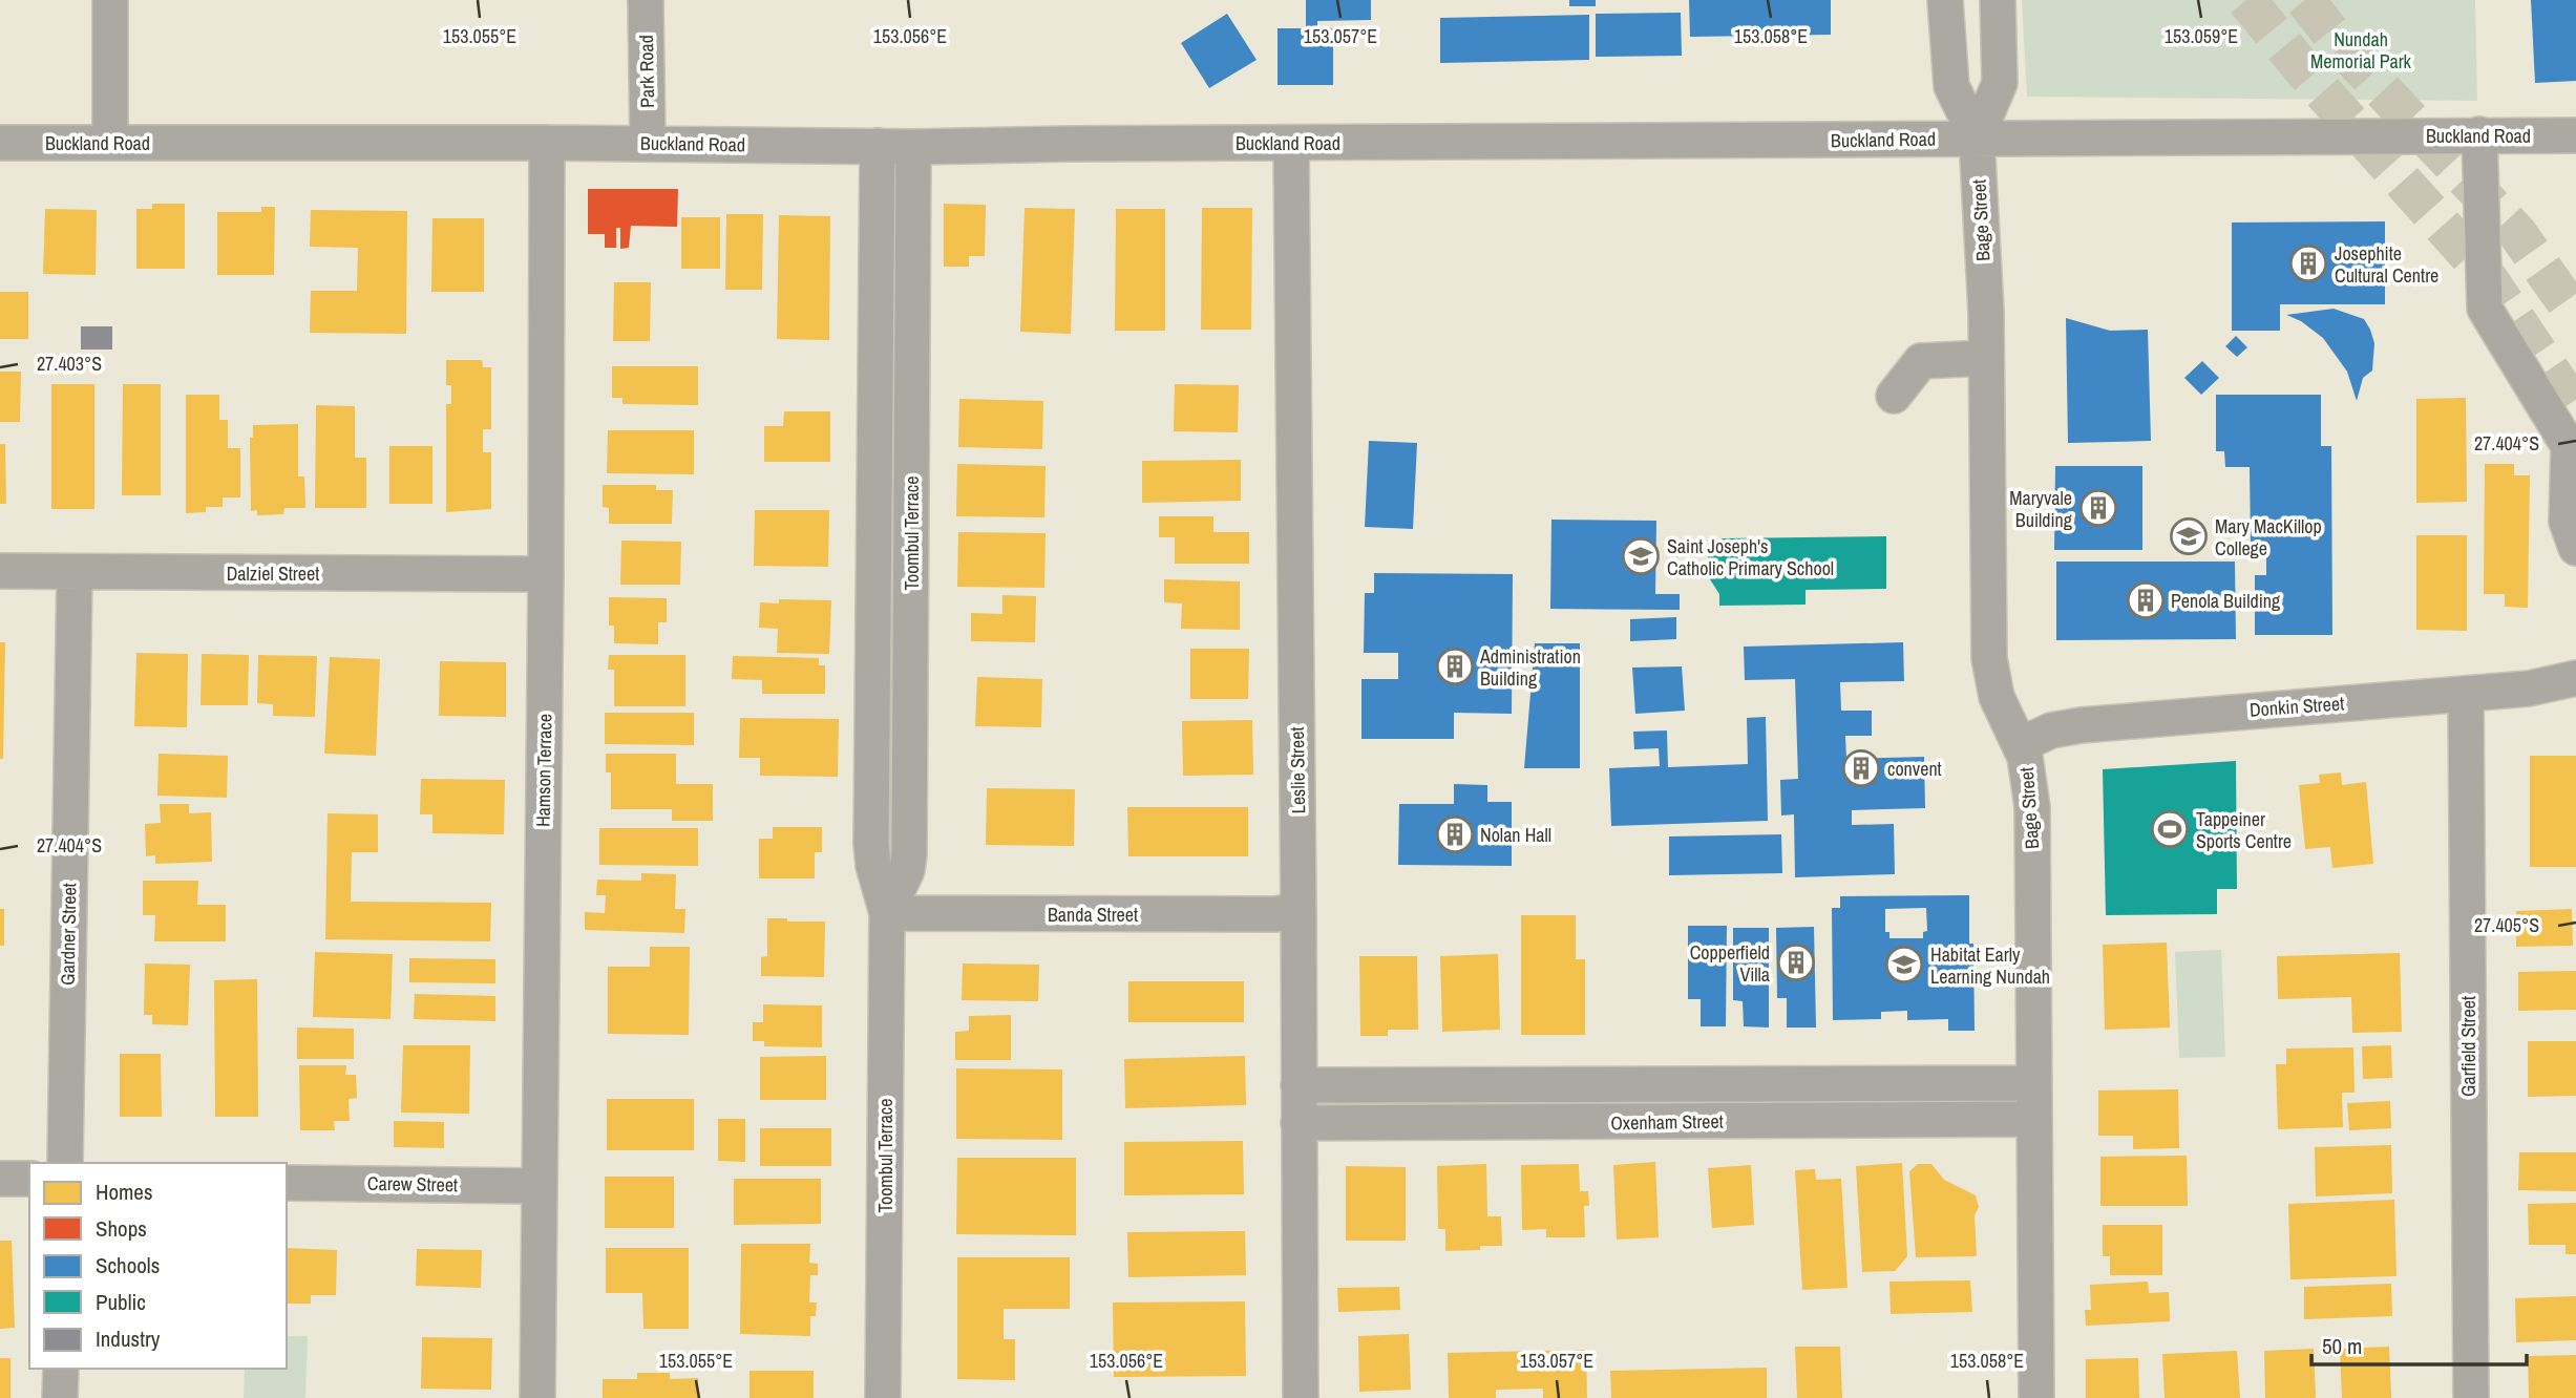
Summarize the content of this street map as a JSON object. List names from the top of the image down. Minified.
{"streets":{"street":["Park Road","Buckland Road","Bage Street","Toombul Terrace","Dalziel Street","Donkin Street","Hamson Terrace","Leslie Street","Banda Street","Gardner Street","Garfield Street","Oxenham Street","Carew Street"]},"crossings":[["Park Road","Buckland Road"],["Buckland Road","Bage Street"],["Buckland Road","Toombul Terrace"],["Buckland Road","Hamson Terrace"],["Buckland Road","Leslie Street"],["Bage Street","Donkin Street"],["Bage Street","Oxenham Street"],["Toombul Terrace","Banda Street"],["Dalziel Street","Hamson Terrace"],["Dalziel Street","Gardner Street"],["Donkin Street","Garfield Street"],["Hamson Terrace","Carew Street"],["Leslie Street","Banda Street"],["Leslie Street","Oxenham Street"]],"parks":["Nundah Memorial Park"],"places":{"building":["Josephite Cultural Centre","Maryvale Building","Penola Building","Administration Building","convent","Nolan Hall","Copperfield Villa"],"school or university":["Mary MacKillop College","Saint Joseph's Catholic Primary School","Habitat Early Learning Nundah"],"sports":["Tappeiner Sports Centre"]},"legend":["Homes","Shops","Schools","Public","Industry"],"scale_bar":"50 m","coordinates":["153.055°E","153.056°E","153.057°E","153.058°E","153.059°E","27.403°S","27.404°S","27.405°S"]}
